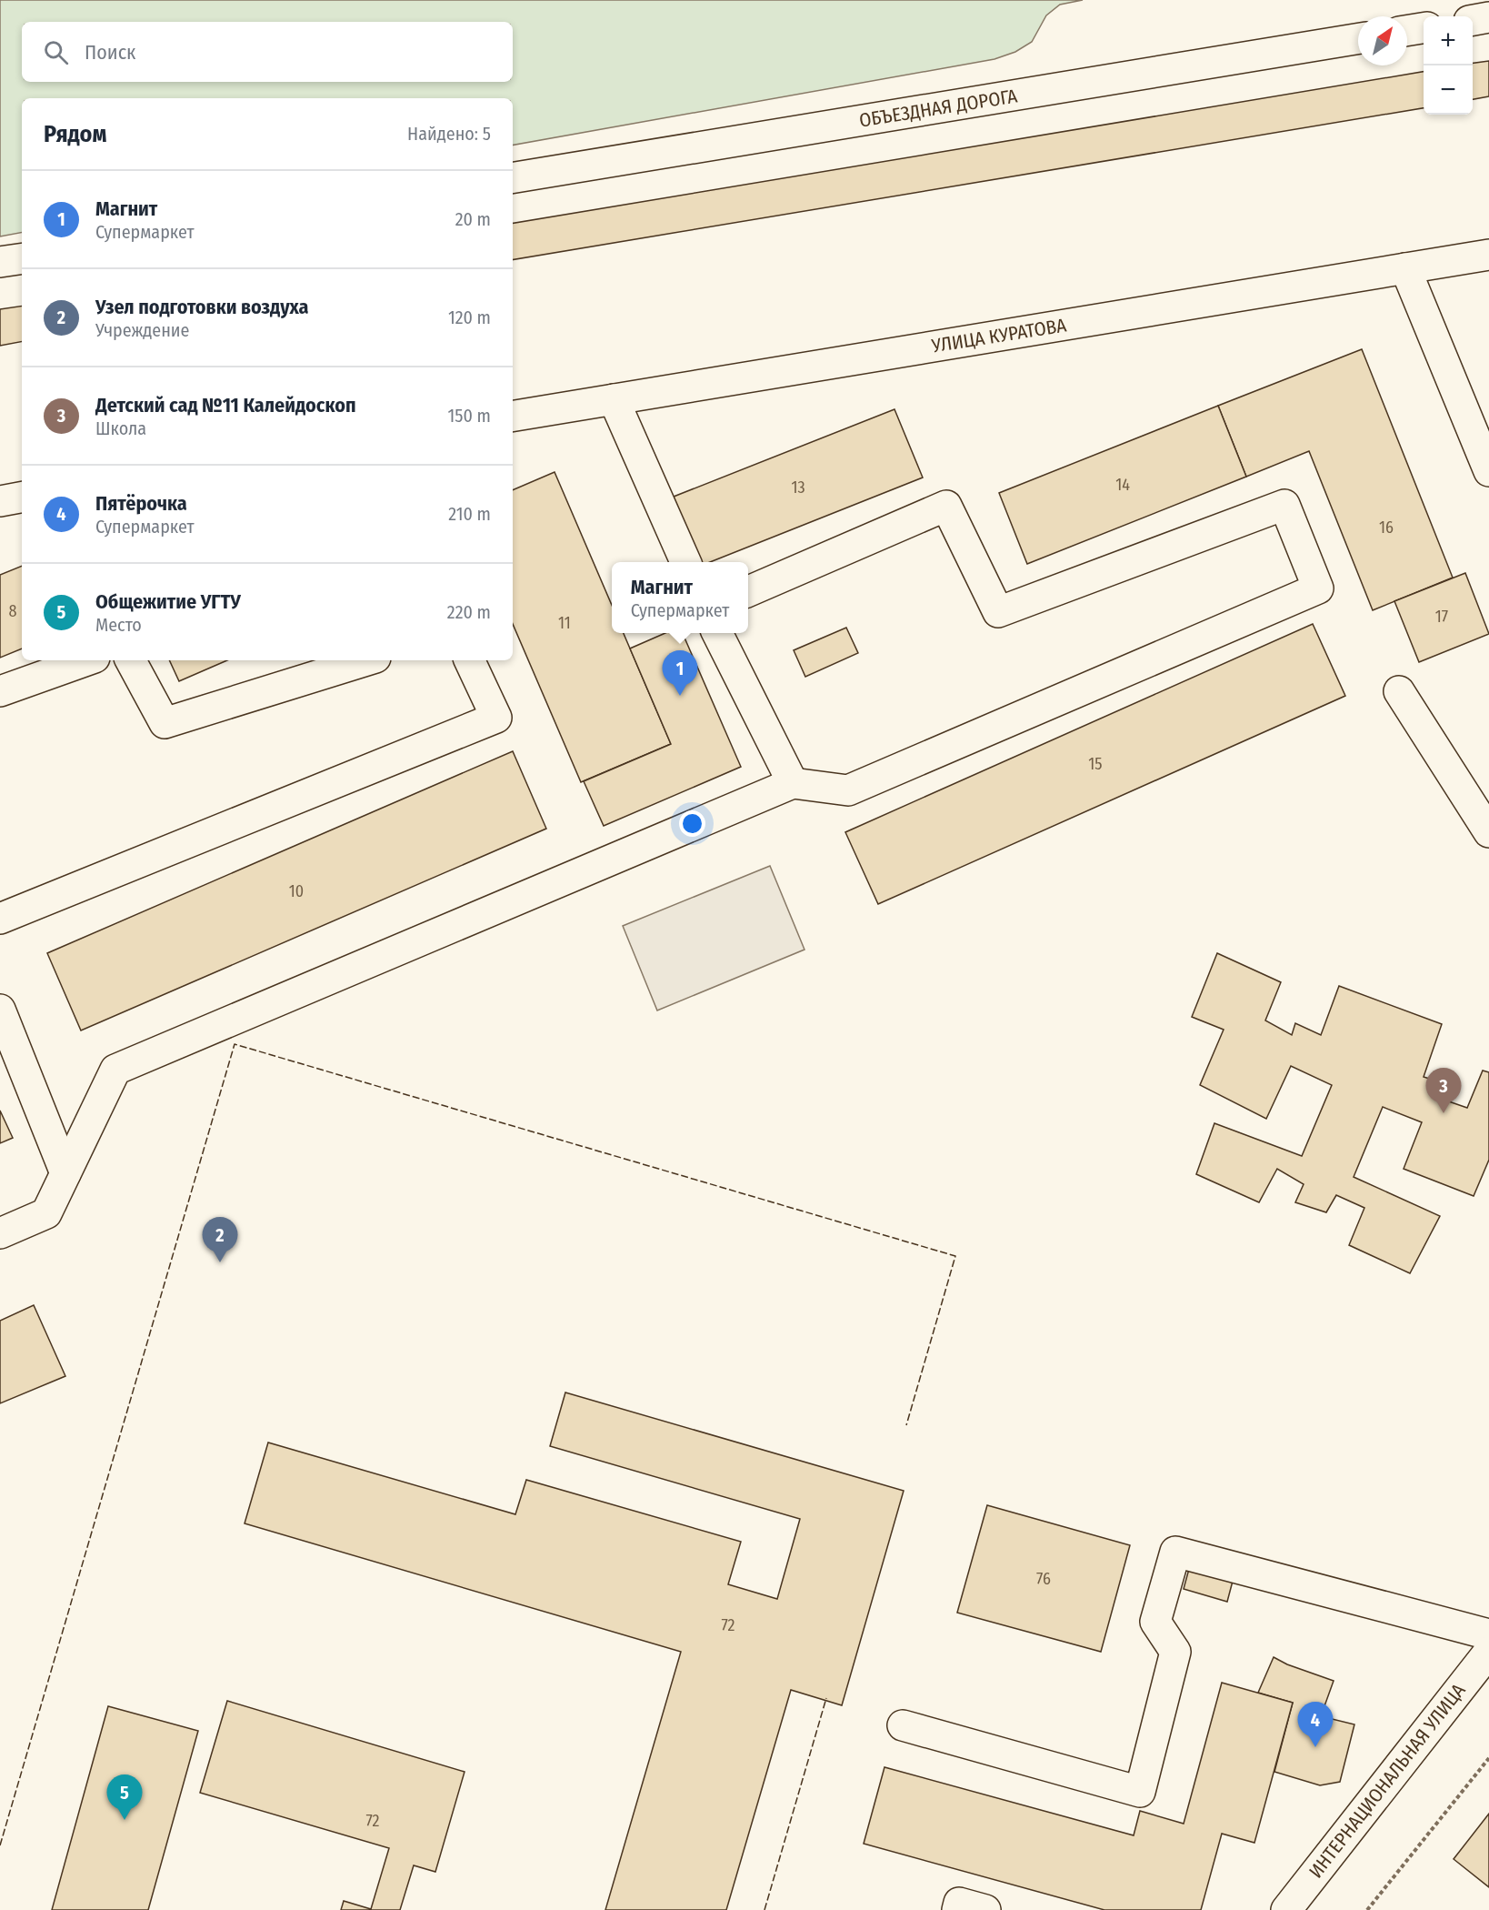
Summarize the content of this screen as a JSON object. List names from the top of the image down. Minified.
{"streets":{"main road":["ОБЪЕЗДНАЯ ДОРОГА","УЛИЦА КУРАТОВА","ИНТЕРНАЦИОНАЛЬНАЯ УЛИЦА"]},"house_numbers":["14","13","16","8","17","11","15","10","76","72","72"],"north":"top right","page":{"map_buttons":["+","−"],"search":"Поиск","heading":["Рядом","Найдено: 5"],"list":[{"mark":"1","name":"Магнит","note":"Супермаркет","value":"20 m"},{"mark":"2","name":"Узел подготовки воздуха","note":"Учреждение","value":"120 m"},{"mark":"3","name":"Детский сад №11 Калейдоскоп","note":"Школа","value":"150 m"},{"mark":"4","name":"Пятёрочка","note":"Супермаркет","value":"210 m"},{"mark":"5","name":"Общежитие УГТУ","note":"Место","value":"220 m"}],"popup":["Магнит","Супермаркет"],"pins":["1","3","2","4","5"]}}
